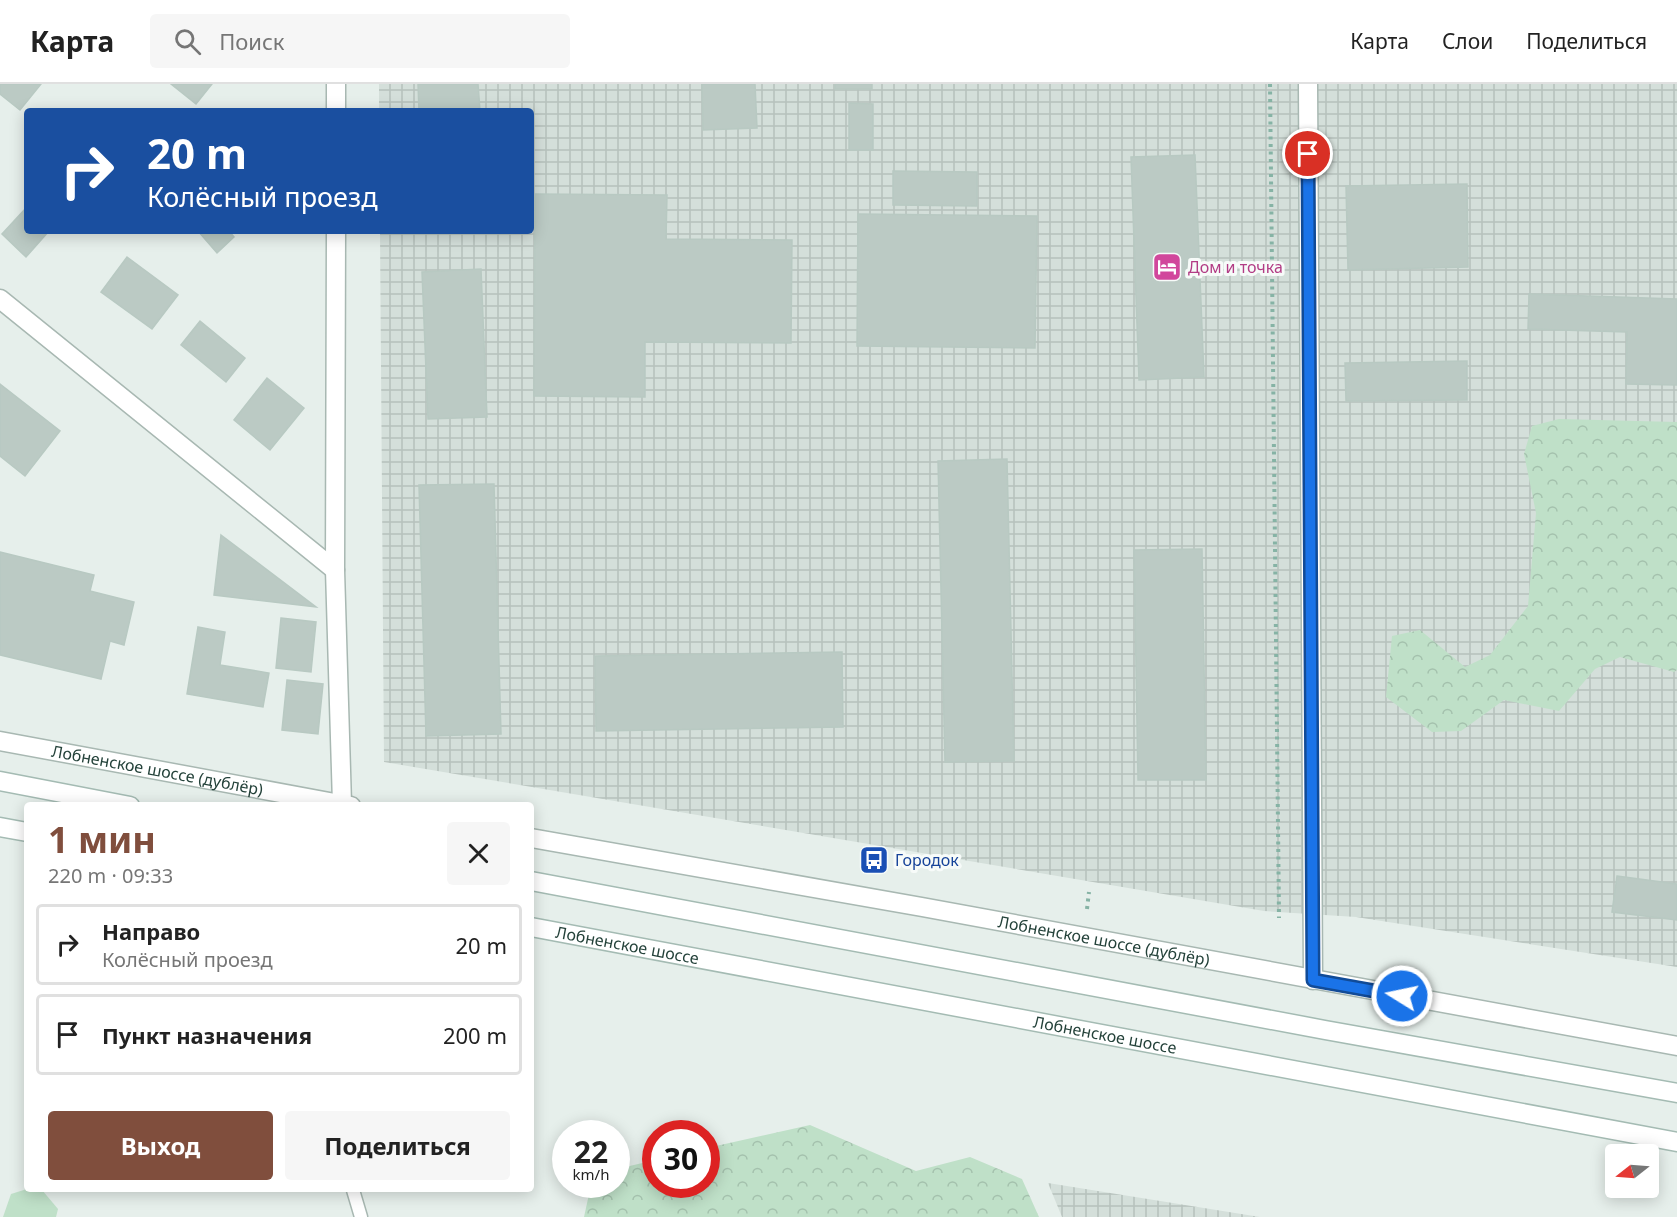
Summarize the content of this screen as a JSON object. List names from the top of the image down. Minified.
{"streets":{"street":["Лобненское шоссе (дублёр)","Лобненское шоссе"]},"places":{"hotel":["Дом и точка"],"bus stop":["Городок"]},"north":"left","page":{"header":"Карта","search":"Поиск","nav":["Карта","Слои","Поделиться"],"turn":["20 m","Колёсный проезд"],"heading":["1 мин","220 m · 09:33"],"list":[{"name":"Направо","note":"Колёсный проезд","value":"20 m"},{"name":"Пункт назначения","value":"200 m"}],"buttons":["Выход","Поделиться"],"speed":"22 km/h","limit":"30"}}
